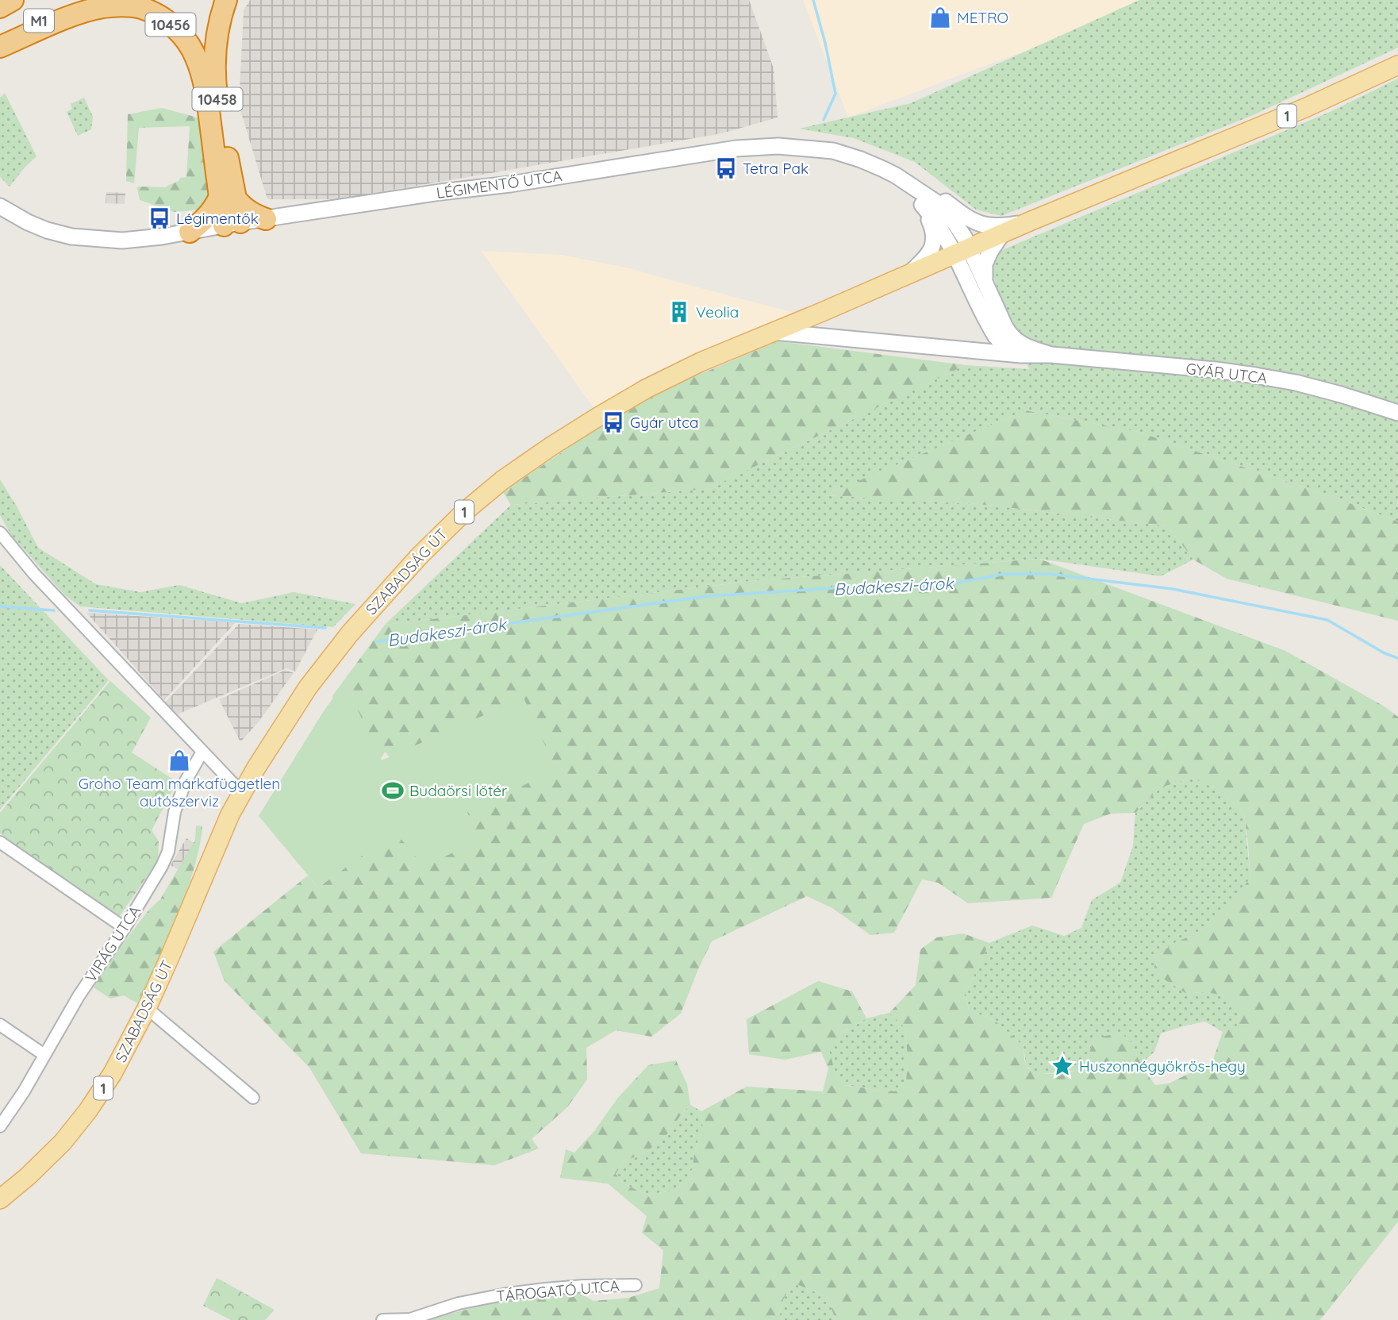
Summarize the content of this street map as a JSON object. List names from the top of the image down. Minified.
{"streets":{"highway":["M1","10456","10458"],"main road":["1","LÉGIMENTŐ UTCA","GYÁR UTCA","SZABADSÁG ÚT"],"street":["VIRÁG UTCA","TÁROGATÓ UTCA"]},"crossings":[["10456","10458"],["10456","LÉGIMENTŐ UTCA"],["1","LÉGIMENTŐ UTCA"],["1","GYÁR UTCA"],["1","SZABADSÁG ÚT"],["LÉGIMENTŐ UTCA","GYÁR UTCA"],["GYÁR UTCA","SZABADSÁG ÚT"]],"water":["Budakeszi-árok"],"places":{"shop":["METRO","Groho Team márkafüggetlen autószerviz"],"bus stop":["Tetra Pak","Légimentők","Gyár utca"],"building":["Veolia"],"sports":["Budaörsi lőtér"],"place":["Huszonnégyökrös-hegy"]}}
